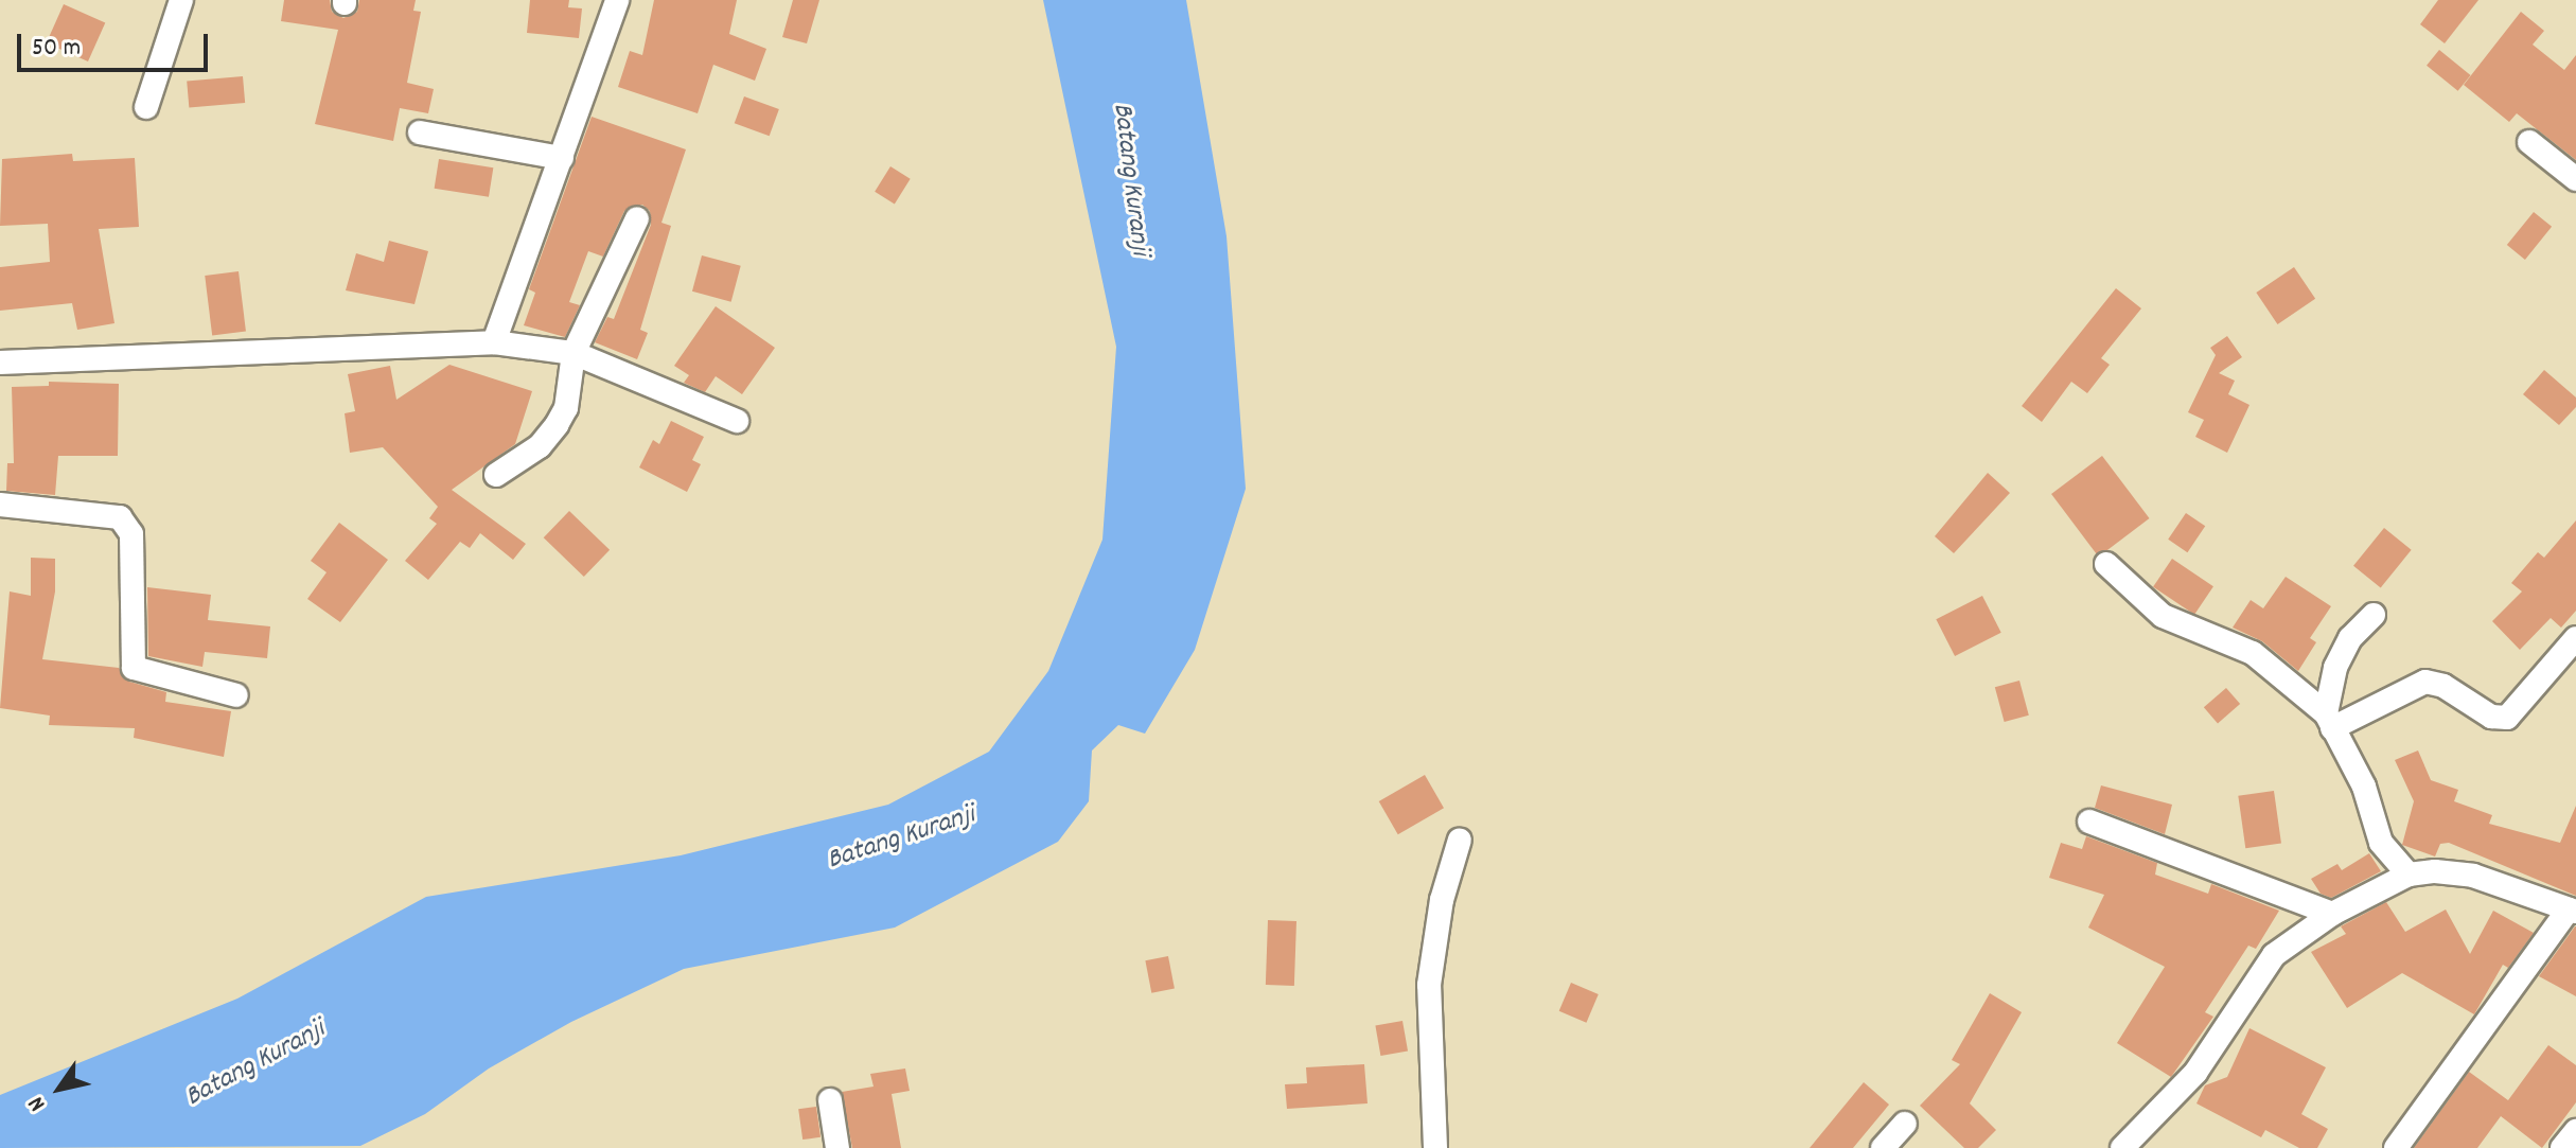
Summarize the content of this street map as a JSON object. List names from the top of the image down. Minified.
{"water":["Batang Kuranji"],"scale_bar":"50 m","north":"bottom left"}
